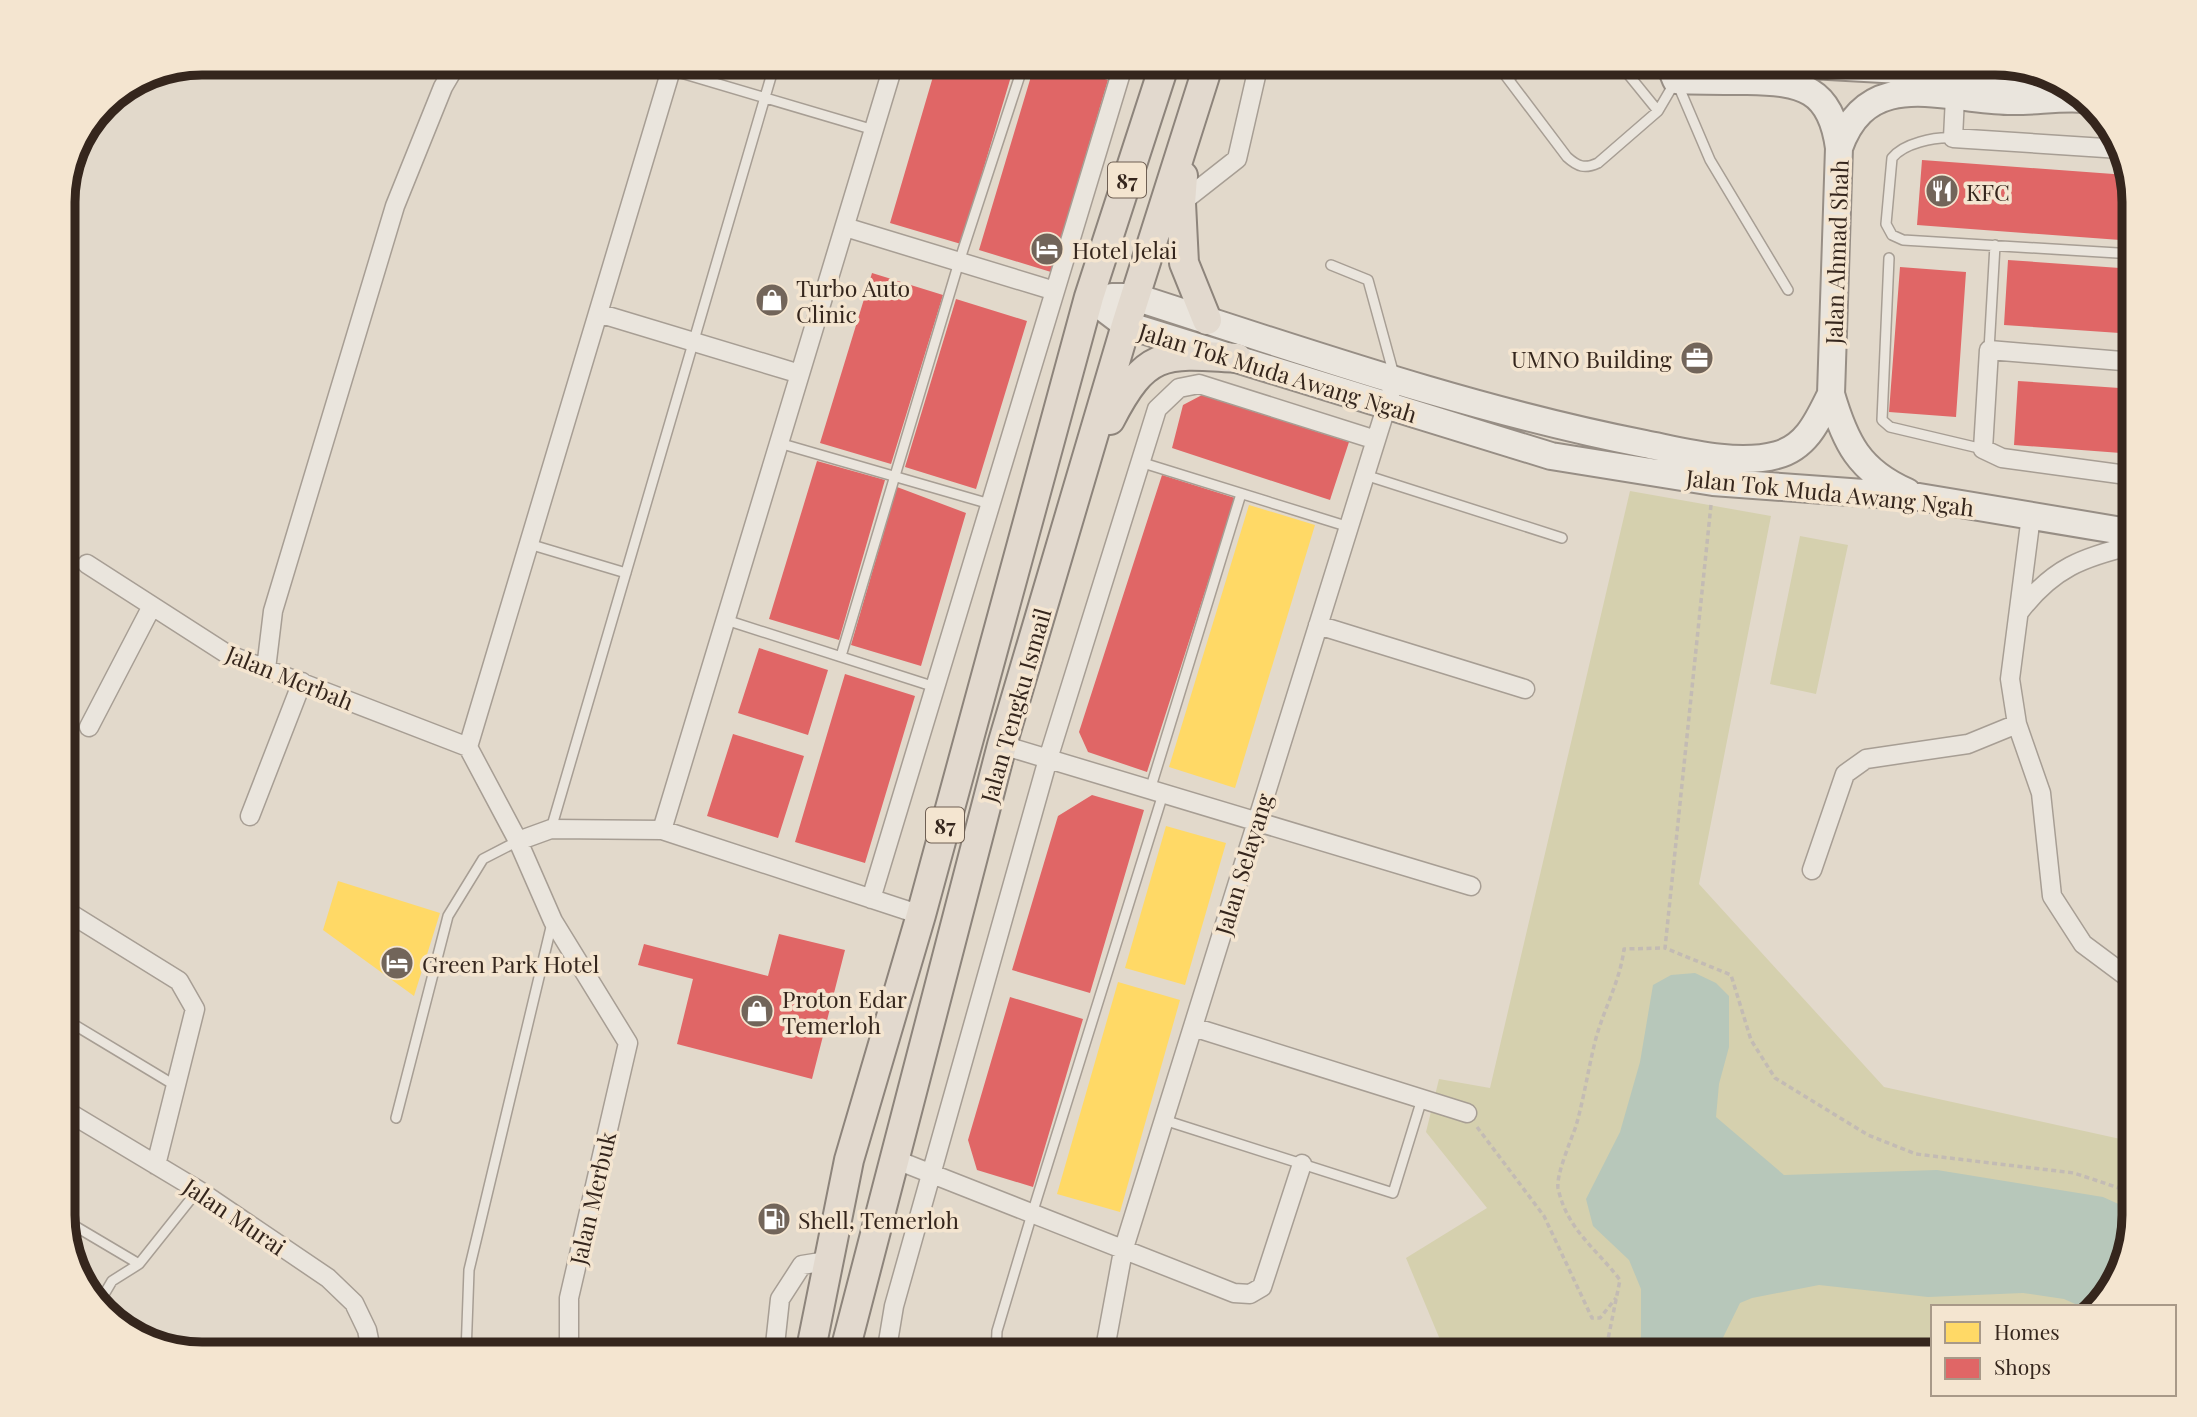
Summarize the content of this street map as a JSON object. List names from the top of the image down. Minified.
{"streets":{"main road":["87","Jalan Ahmad Shah","Jalan Tok Muda Awang Ngah","Jalan Tengku Ismail"],"street":["Jalan Merbah","Jalan Selayang","Jalan Merbuk","Jalan Murai"]},"crossings":[["Jalan Ahmad Shah","Jalan Tok Muda Awang Ngah"],["Jalan Tok Muda Awang Ngah","Jalan Tengku Ismail"],["Jalan Tok Muda Awang Ngah","Jalan Selayang"],["Jalan Tengku Ismail","Jalan Selayang"]],"places":{"restaurant":["KFC"],"hotel":["Hotel Jelai","Green Park Hotel"],"shop":["Turbo Auto Clinic","Proton Edar Temerloh"],"office":["UMNO Building"],"fuel station":["Shell, Temerloh"]},"legend":["Homes","Shops"]}
